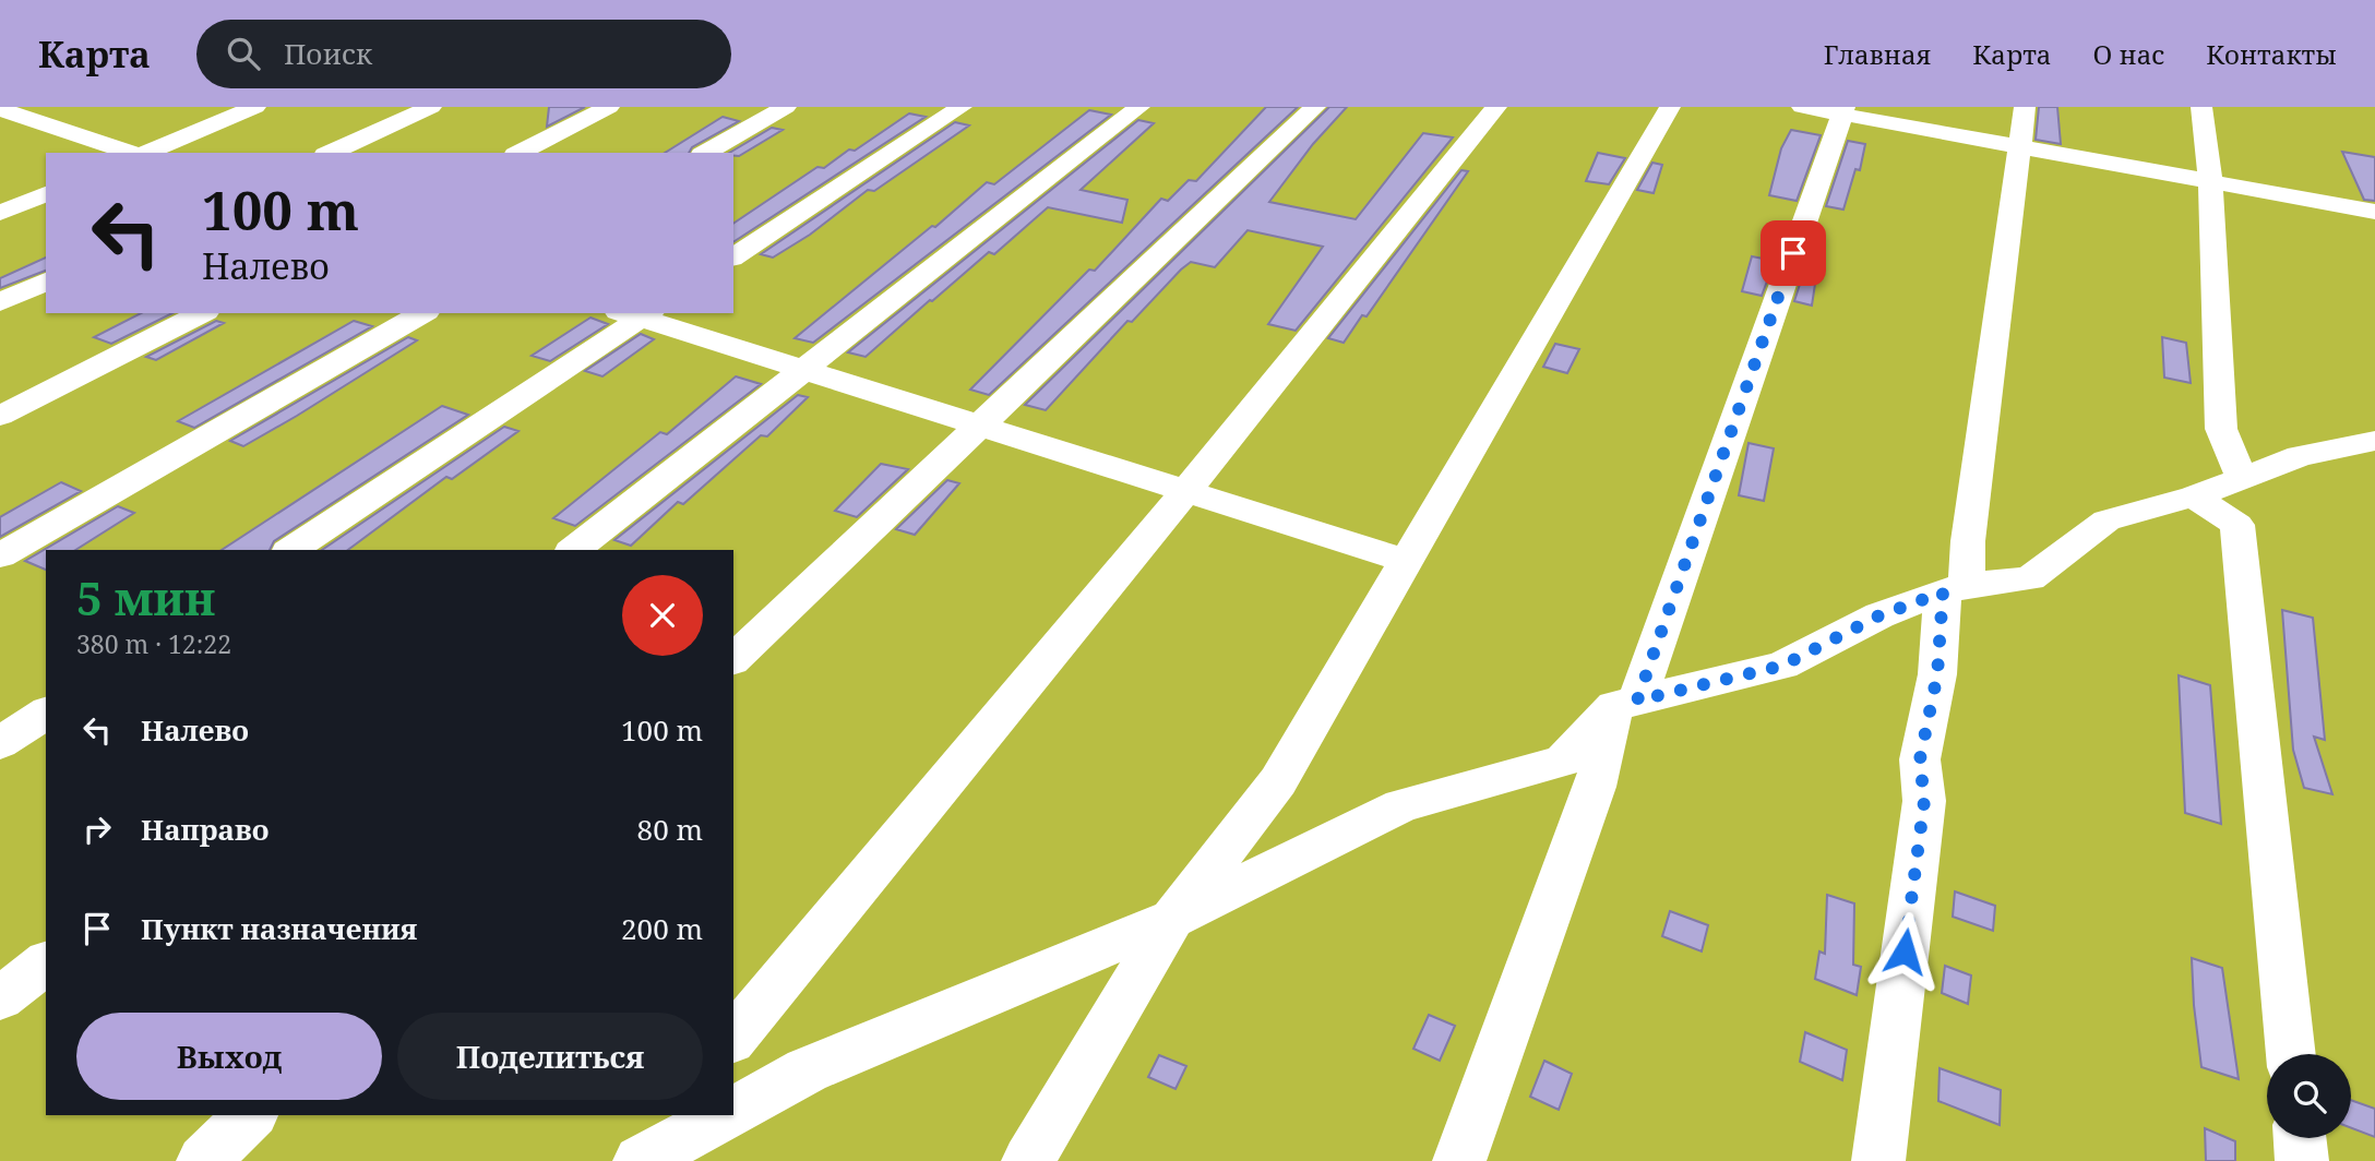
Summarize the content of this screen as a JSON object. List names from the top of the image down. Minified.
{"page":{"header":"Карта","search":"Поиск","nav":["Главная","Карта","О нас","Контакты"],"turn":["100 m","Налево"],"heading":["5 мин","380 m · 12:22"],"list":[{"name":"Налево","value":"100 m"},{"name":"Направо","value":"80 m"},{"name":"Пункт назначения","value":"200 m"}],"buttons":["Выход","Поделиться"]}}
